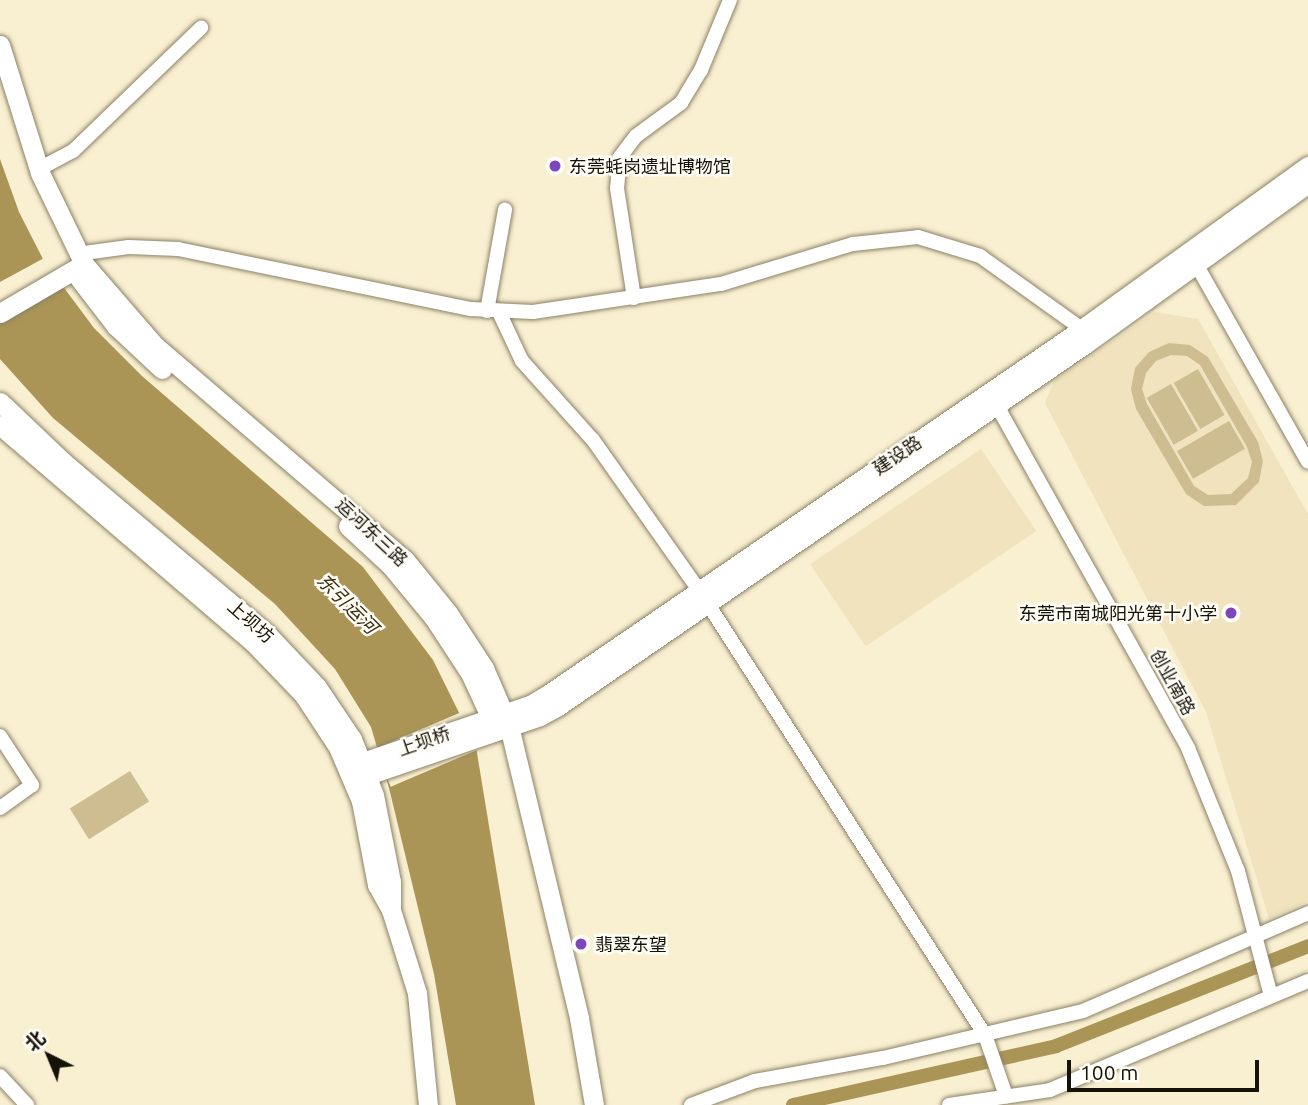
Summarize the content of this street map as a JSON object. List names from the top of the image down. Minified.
{"streets":{"street":["建设路","运河东三路","上坝坊","创业南路","上坝桥"]},"crossings":[["建设路","运河东三路"],["建设路","创业南路"],["建设路","上坝桥"],["运河东三路","上坝桥"],["上坝坊","上坝桥"]],"water":["东引运河"],"places":["东莞蚝岗遗址博物馆","东莞市南城阳光第十小学","翡翠东望"],"scale_bar":"100 m","north":"top left"}
